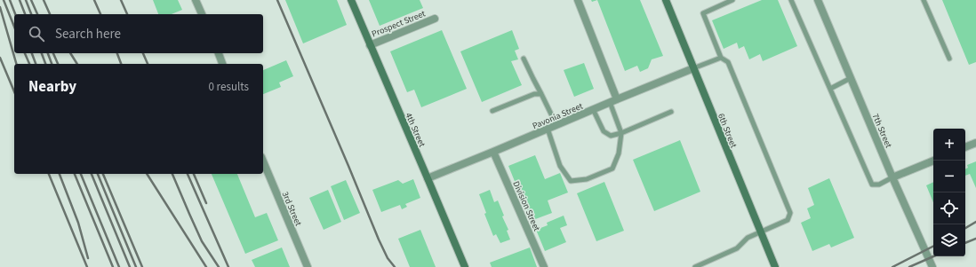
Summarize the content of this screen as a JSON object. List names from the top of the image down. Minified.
{"streets":{"main road":["4th Street","6th Street"],"street":["Prospect Street","Pavonia Street","7th Street","Division Street","3rd Street"]},"crossings":[["Prospect Street","4th Street"],["Pavonia Street","4th Street"],["Pavonia Street","6th Street"],["Pavonia Street","Division Street"]],"page":{"search":"Search here","heading":["Nearby","0 results"],"map_buttons":["+","−"]}}
